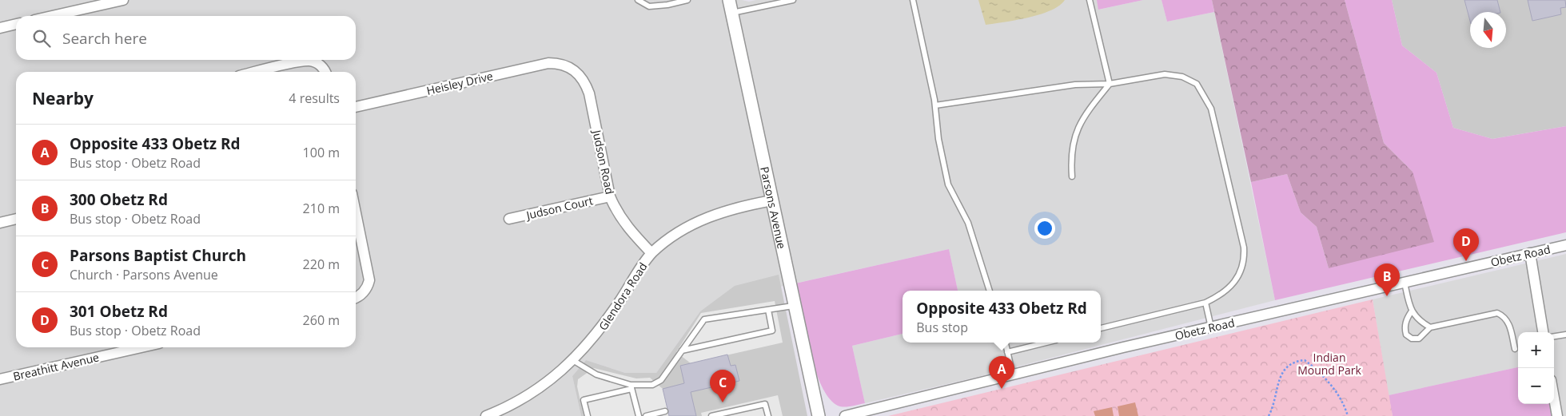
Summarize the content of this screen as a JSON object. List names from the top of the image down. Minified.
{"streets":{"street":["Heisley Drive","Judson Road","Judson Court","Parsons Avenue","Obetz Road","Glendora Road","Breathitt Avenue"]},"crossings":[["Heisley Drive","Judson Road"],["Judson Road","Judson Court"],["Judson Road","Glendora Road"],["Parsons Avenue","Glendora Road"]],"parks":["Indian Mound Park"],"north":"bottom","page":{"search":"Search here","heading":["Nearby","4 results"],"list":[{"mark":"A","name":"Opposite 433 Obetz Rd","note":"Bus stop · Obetz Road","value":"100 m"},{"mark":"B","name":"300 Obetz Rd","note":"Bus stop · Obetz Road","value":"210 m"},{"mark":"C","name":"Parsons Baptist Church","note":"Church · Parsons Avenue","value":"220 m"},{"mark":"D","name":"301 Obetz Rd","note":"Bus stop · Obetz Road","value":"260 m"}],"pins":["D","B","A","C"],"popup":["Opposite 433 Obetz Rd","Bus stop"],"map_buttons":["+","−"]}}
